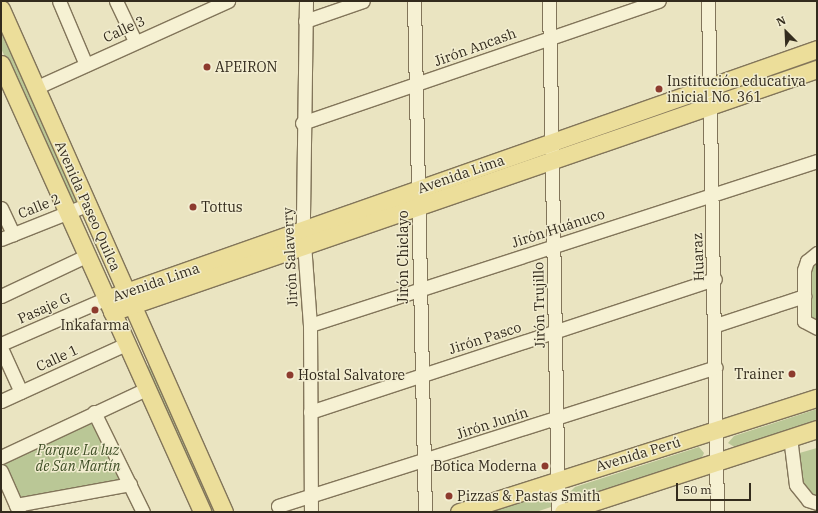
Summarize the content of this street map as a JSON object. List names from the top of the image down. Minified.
{"streets":{"main road":["Avenida Lima","Avenida Paseo Quilca","Avenida Perú"],"street":["Calle 3","Jirón Ancash","Calle 2","Jirón Huánuco","Jirón Salaverry","Jirón Chiclayo","Huaraz","Jirón Trujillo","Pasaje G","Jirón Pasco","Calle 1","Jirón Junín"]},"crossings":[["Calle 3","Avenida Paseo Quilca"],["Jirón Ancash","Jirón Salaverry"],["Jirón Ancash","Jirón Chiclayo"],["Jirón Ancash","Jirón Trujillo"],["Avenida Lima","Avenida Paseo Quilca"],["Avenida Lima","Jirón Salaverry"],["Avenida Lima","Jirón Chiclayo"],["Avenida Lima","Huaraz"],["Avenida Lima","Jirón Trujillo"],["Avenida Lima","Pasaje G"],["Calle 2","Avenida Paseo Quilca"],["Avenida Paseo Quilca","Pasaje G"],["Avenida Paseo Quilca","Calle 1"],["Jirón Huánuco","Jirón Salaverry"],["Jirón Huánuco","Jirón Chiclayo"],["Jirón Huánuco","Huaraz"],["Jirón Huánuco","Jirón Trujillo"],["Jirón Salaverry","Jirón Pasco"],["Jirón Salaverry","Jirón Junín"],["Jirón Chiclayo","Jirón Pasco"],["Jirón Chiclayo","Jirón Junín"],["Huaraz","Jirón Pasco"],["Huaraz","Jirón Junín"],["Huaraz","Avenida Perú"],["Jirón Trujillo","Jirón Pasco"],["Jirón Trujillo","Jirón Junín"],["Jirón Trujillo","Avenida Perú"]],"parks":["Parque La luz de San Martín"],"places":["APEIRON","Institución educativa inicial No. 361","Tottus","Inkafarma","Trainer","Hostal Salvatore","Botica Moderna","Pizzas & Pastas Smith"],"scale_bar":"50 m","north":"top left"}
